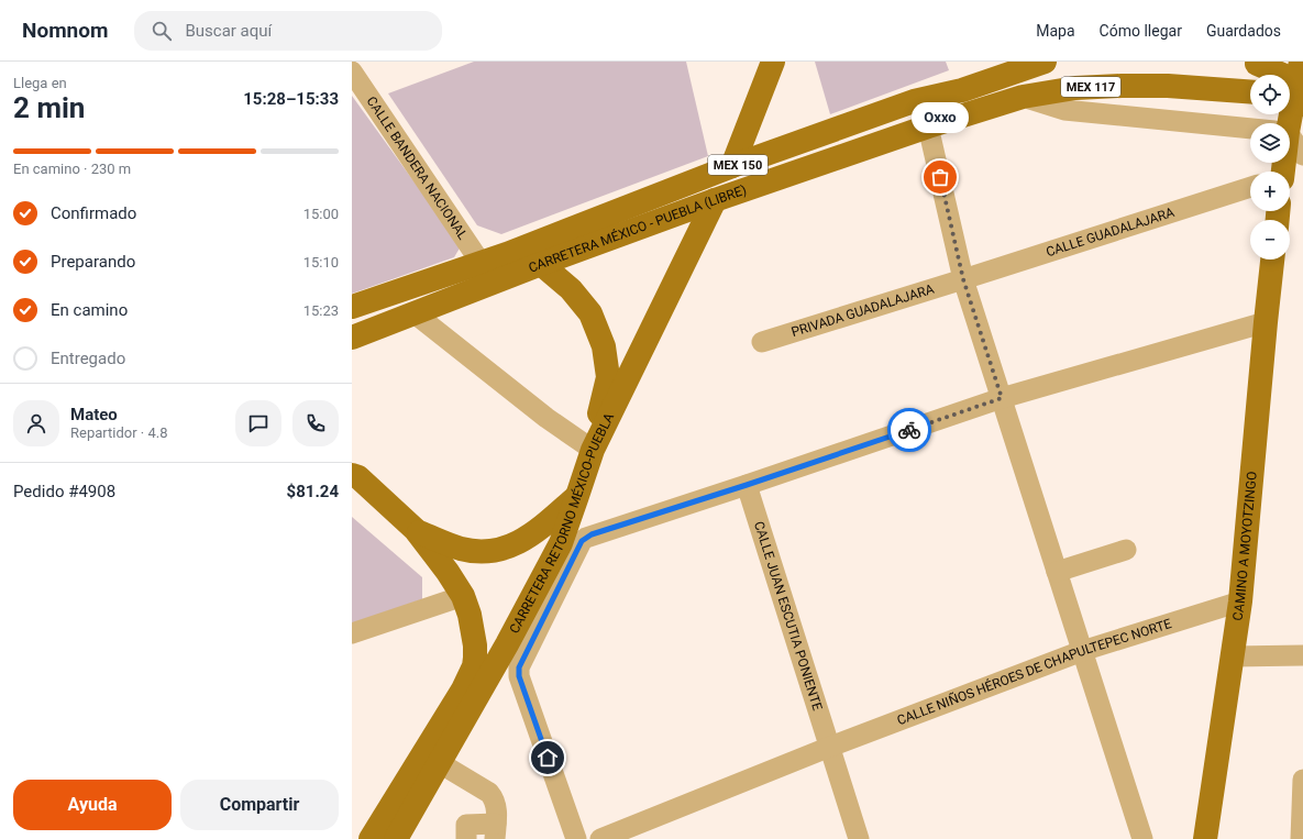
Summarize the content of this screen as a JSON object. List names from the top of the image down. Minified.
{"streets":{"main road":["MEX 117","MEX 150","CARRETERA MÉXICO - PUEBLA (LIBRE)","CARRETERA RETORNO MÉXICO-PUEBLA","CAMINO A MOYOTZINGO"],"street":["CALLE BANDERA NACIONAL","CALLE GUADALAJARA","PRIVADA GUADALAJARA","CALLE JUAN ESCUTIA PONIENTE","CALLE NIÑOS HÉROES DE CHAPULTEPEC NORTE"]},"crossings":[["MEX 117","CARRETERA MÉXICO - PUEBLA (LIBRE)"],["CALLE BANDERA NACIONAL","CARRETERA MÉXICO - PUEBLA (LIBRE)"],["CARRETERA MÉXICO - PUEBLA (LIBRE)","CARRETERA RETORNO MÉXICO-PUEBLA"],["CALLE GUADALAJARA","PRIVADA GUADALAJARA"],["CAMINO A MOYOTZINGO","CALLE NIÑOS HÉROES DE CHAPULTEPEC NORTE"],["CALLE JUAN ESCUTIA PONIENTE","CALLE NIÑOS HÉROES DE CHAPULTEPEC NORTE"]],"places":["Oxxo"],"page":{"header":"Nomnom","search":"Buscar aquí","nav":["Mapa","Cómo llegar","Guardados"],"heading":["2 min","Llega en","15:28–15:33"],"panel":["Mateo","Repartidor · 4.8","Pedido #4908","$81.24"],"map_buttons":["+","−"],"bubble":"Oxxo","bar":"En camino · 230 m","list":[["Confirmado","15:00"],["Preparando","15:10"],["En camino","15:23"],"Entregado"],"buttons":["Ayuda","Compartir"]}}
